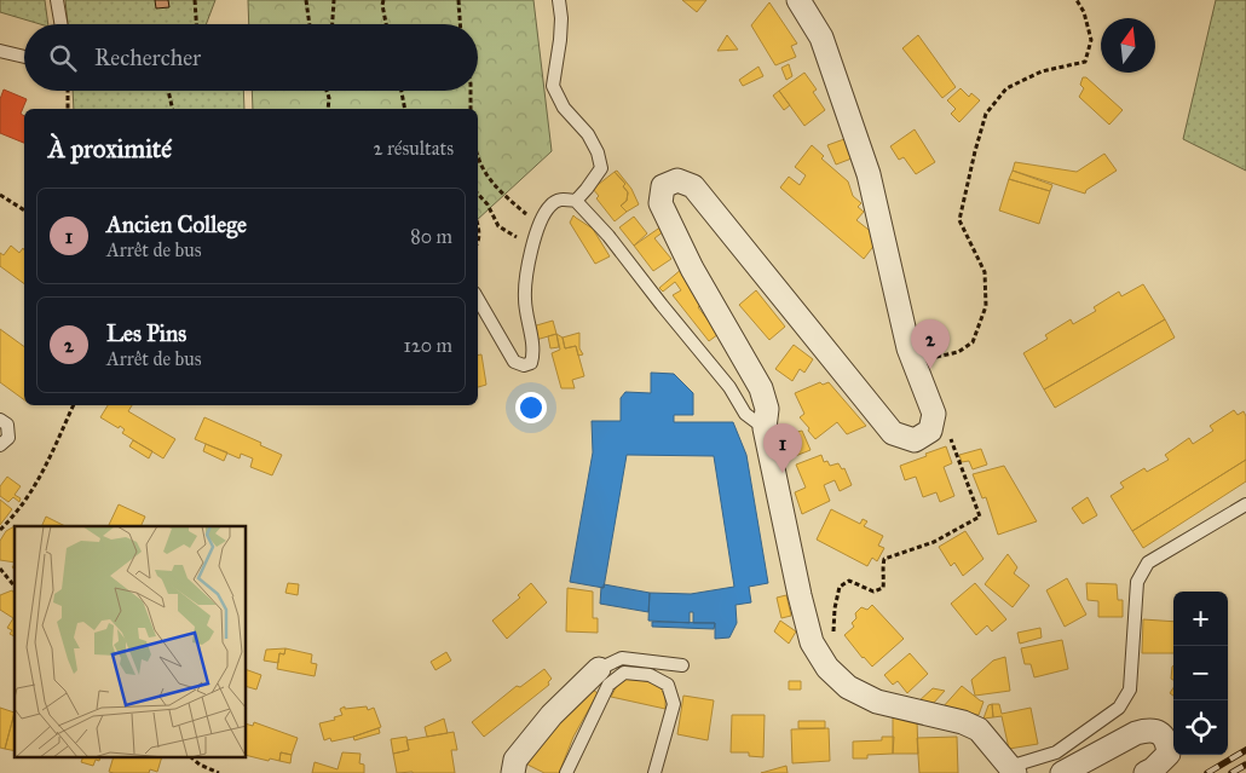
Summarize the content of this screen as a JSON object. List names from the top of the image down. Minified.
{"north":"top","page":{"search":"Rechercher","heading":["À proximité","2 résultats"],"list":[{"mark":"1","name":"Ancien College","note":"Arrêt de bus","value":"80 m"},{"mark":"2","name":"Les Pins","note":"Arrêt de bus","value":"120 m"}],"pins":["2","1"],"map_buttons":["+","−"]}}
